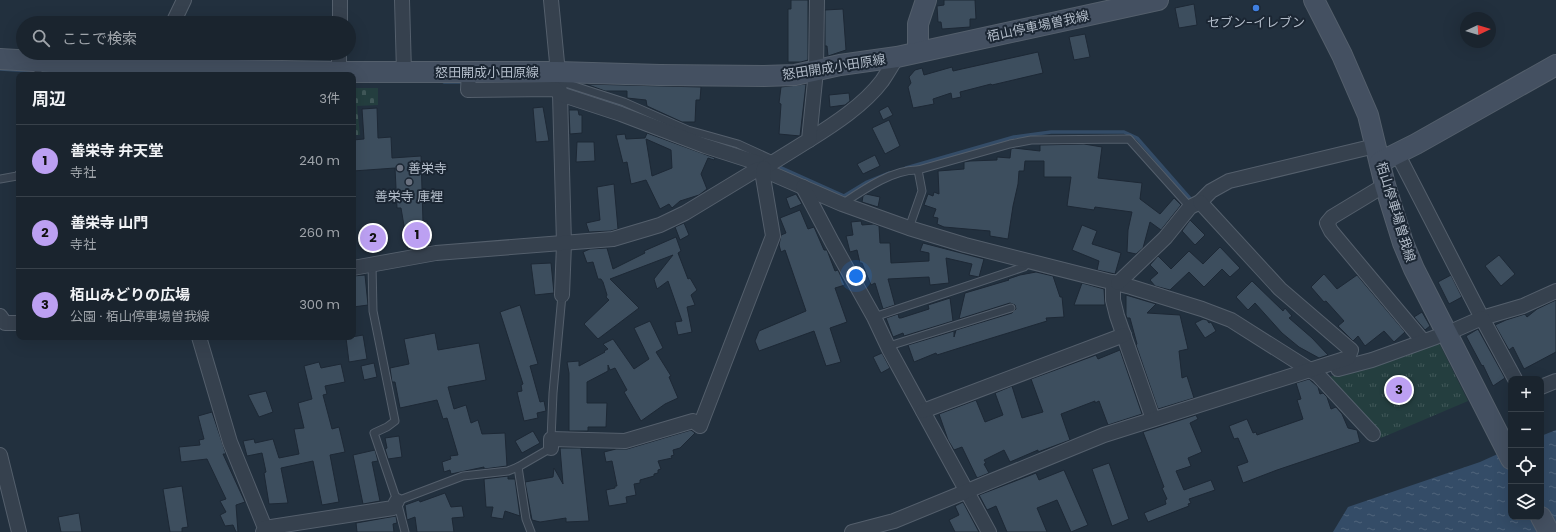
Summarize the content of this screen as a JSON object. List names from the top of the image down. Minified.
{"streets":{"main road":["栢山停車場曽我線","怒田開成小田原線"]},"crossings":[["栢山停車場曽我線","怒田開成小田原線"]],"places":["セブン-イレブン","善栄寺","善栄寺 庫裡"],"north":"right","page":{"search":"ここで検索","heading":["周辺","3件"],"list":[{"mark":"1","name":"善栄寺 弁天堂","note":"寺社","value":"240 m"},{"mark":"2","name":"善栄寺 山門","note":"寺社","value":"260 m"},{"mark":"3","name":"栢山みどりの広場","note":"公園 · 栢山停車場曽我線","value":"300 m"}],"pins":["1","2","3"],"map_buttons":["+","−"]}}
